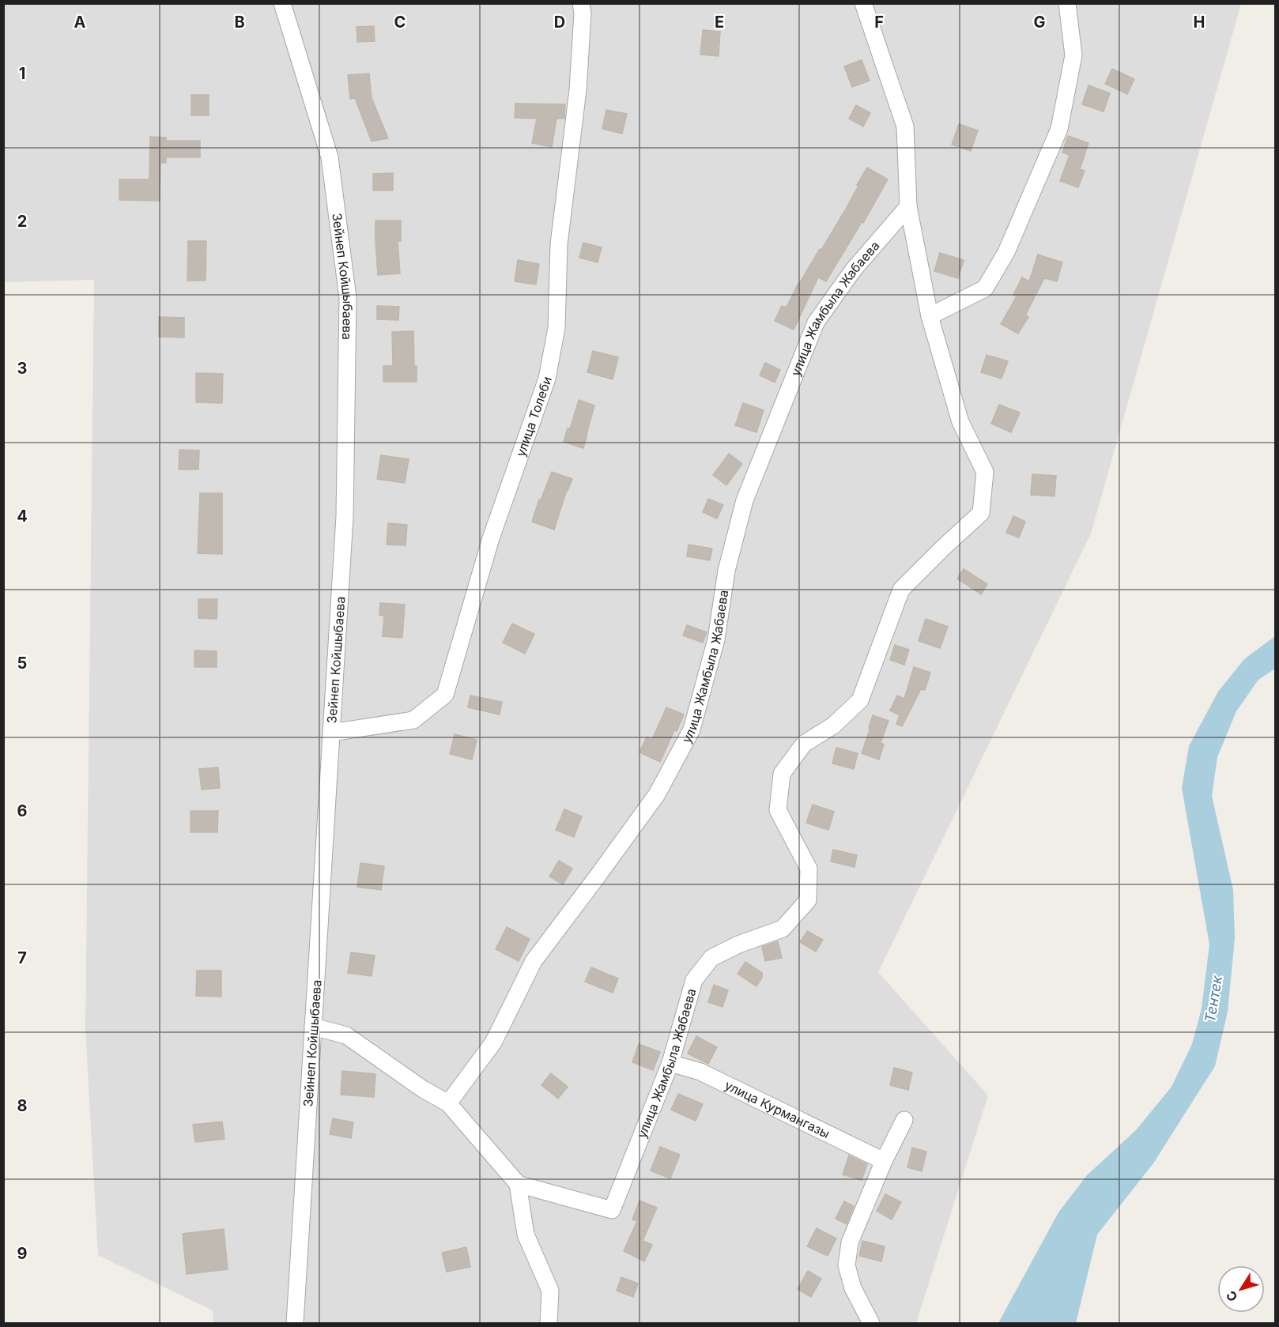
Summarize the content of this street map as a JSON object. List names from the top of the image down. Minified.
{"streets":{"street":["Зейнеп Койшыбаева","улица Жамбыла Жабаева","улица Толеби","улица Курмангазы"]},"crossings":[["Зейнеп Койшыбаева","улица Толеби"],["улица Жамбыла Жабаева","улица Курмангазы"]],"water":["Тентек"],"north":"bottom left","grid":{"columns":["A","B","C","D","E","F","G","H"],"rows":["1","2","3","4","5","6","7","8","9"]}}
